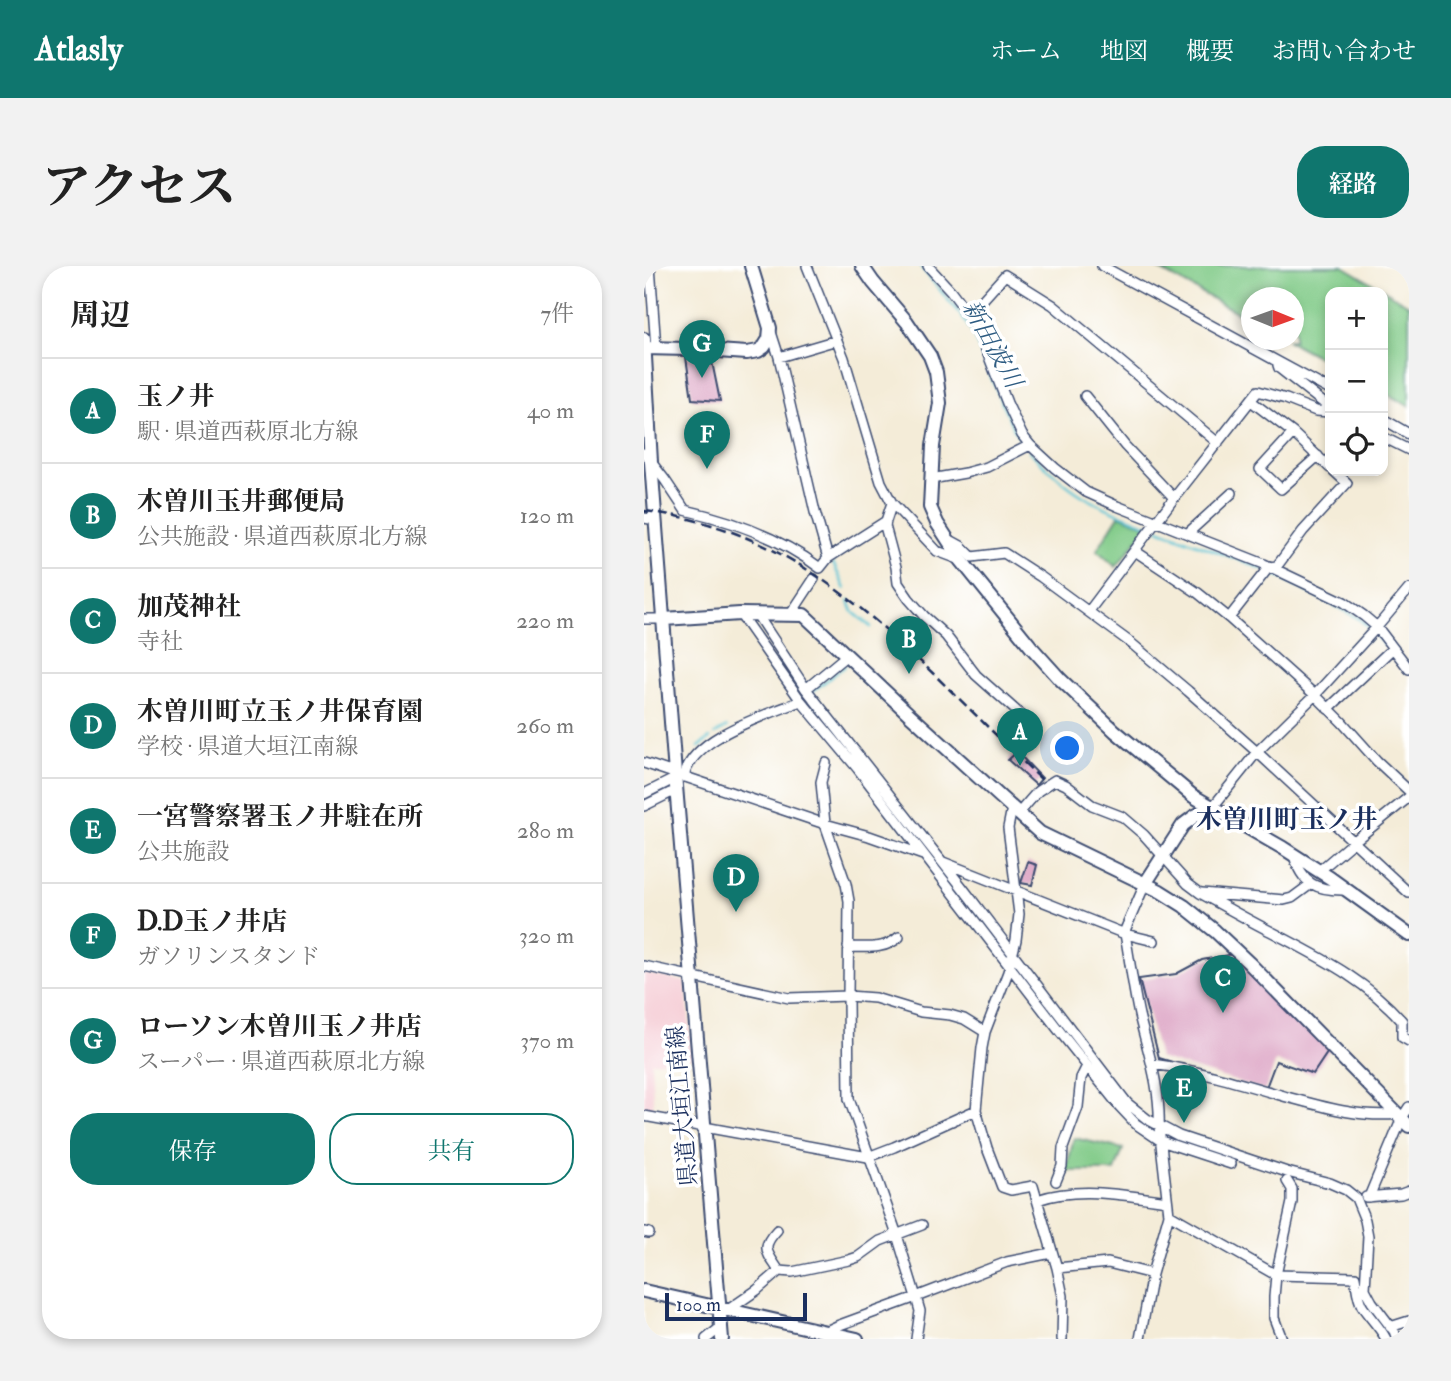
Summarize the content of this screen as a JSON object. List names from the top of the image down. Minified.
{"streets":{"main road":["県道大垣江南線"]},"districts":["木曽川町玉ノ井"],"water":["新田波川"],"scale_bar":"100 m","north":"right","page":{"header":"Atlasly","nav":["ホーム","地図","概要","お問い合わせ"],"buttons":["経路",["保存","共有"]],"title":"アクセス","heading":["周辺","7件"],"map_buttons":["+","−"],"pins":["G","F","B","A","D","C","E"],"list":[{"mark":"A","name":"玉ノ井","note":"駅 · 県道西萩原北方線","value":"40 m"},{"mark":"B","name":"木曽川玉井郵便局","note":"公共施設 · 県道西萩原北方線","value":"120 m"},{"mark":"C","name":"加茂神社","note":"寺社","value":"220 m"},{"mark":"D","name":"木曽川町立玉ノ井保育園","note":"学校 · 県道大垣江南線","value":"260 m"},{"mark":"E","name":"一宮警察署玉ノ井駐在所","note":"公共施設","value":"280 m"},{"mark":"F","name":"D.D玉ノ井店","note":"ガソリンスタンド","value":"320 m"},{"mark":"G","name":"ローソン木曽川玉ノ井店","note":"スーパー · 県道西萩原北方線","value":"370 m"}],"scale":"100 m"}}
